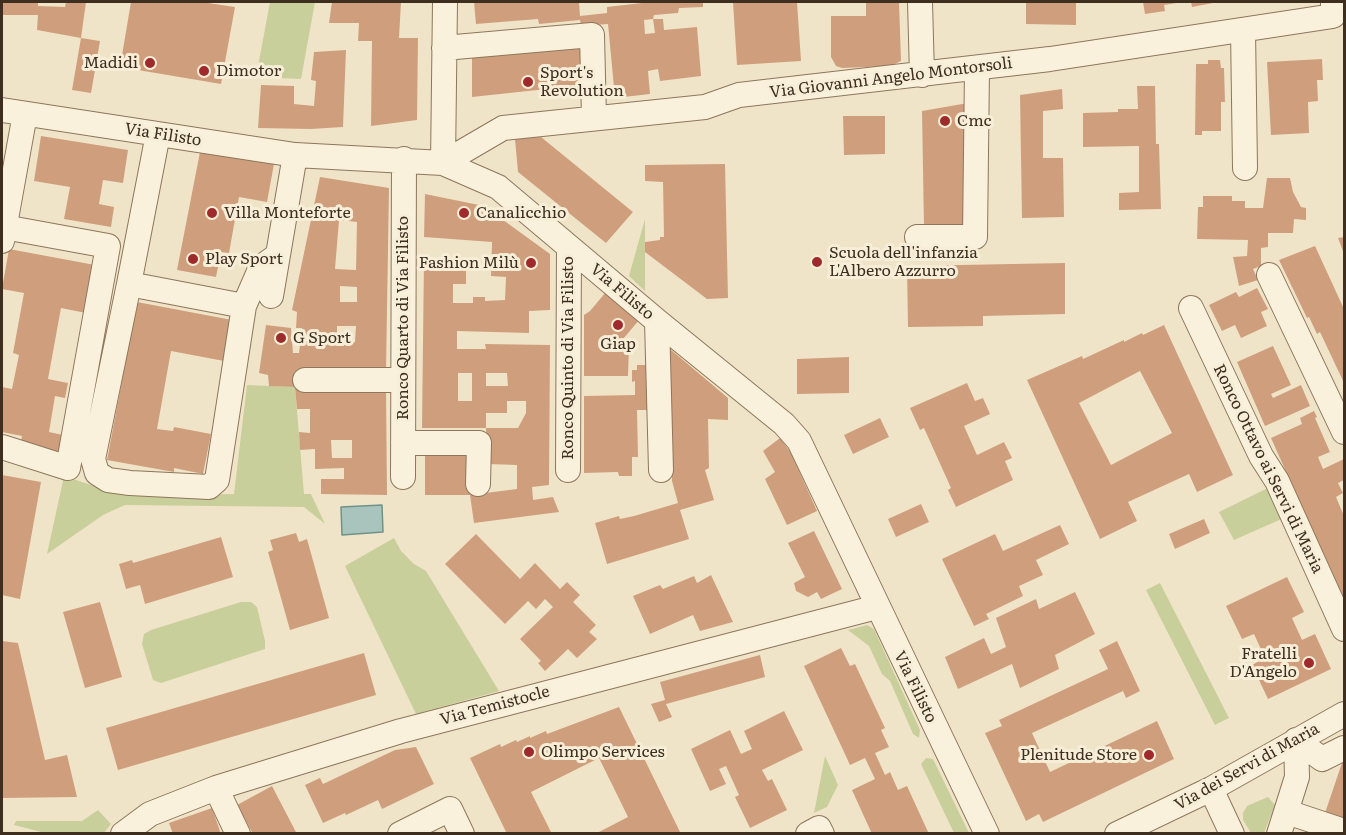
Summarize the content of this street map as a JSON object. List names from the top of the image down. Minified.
{"streets":{"street":["Via Giovanni Angelo Montorsoli","Via Filisto","Ronco Quarto di Via Filisto","Ronco Quinto di Via Filisto","Ronco Ottavo ai Servi di Maria","Via Temistocle","Via dei Servi di Maria"]},"crossings":[["Via Giovanni Angelo Montorsoli","Via Filisto"],["Via Filisto","Ronco Quarto di Via Filisto"],["Via Filisto","Ronco Quinto di Via Filisto"],["Via Filisto","Via Temistocle"]],"places":["Madidi","Dimotor","Sport's Revolution","Cmc","Villa Monteforte","Canalicchio","Play Sport","Scuola dell'infanzia L'Albero Azzurro","Fashion Milù","Giap","G Sport","Fratelli D'Angelo","Olimpo Services","Plenitude Store"]}
